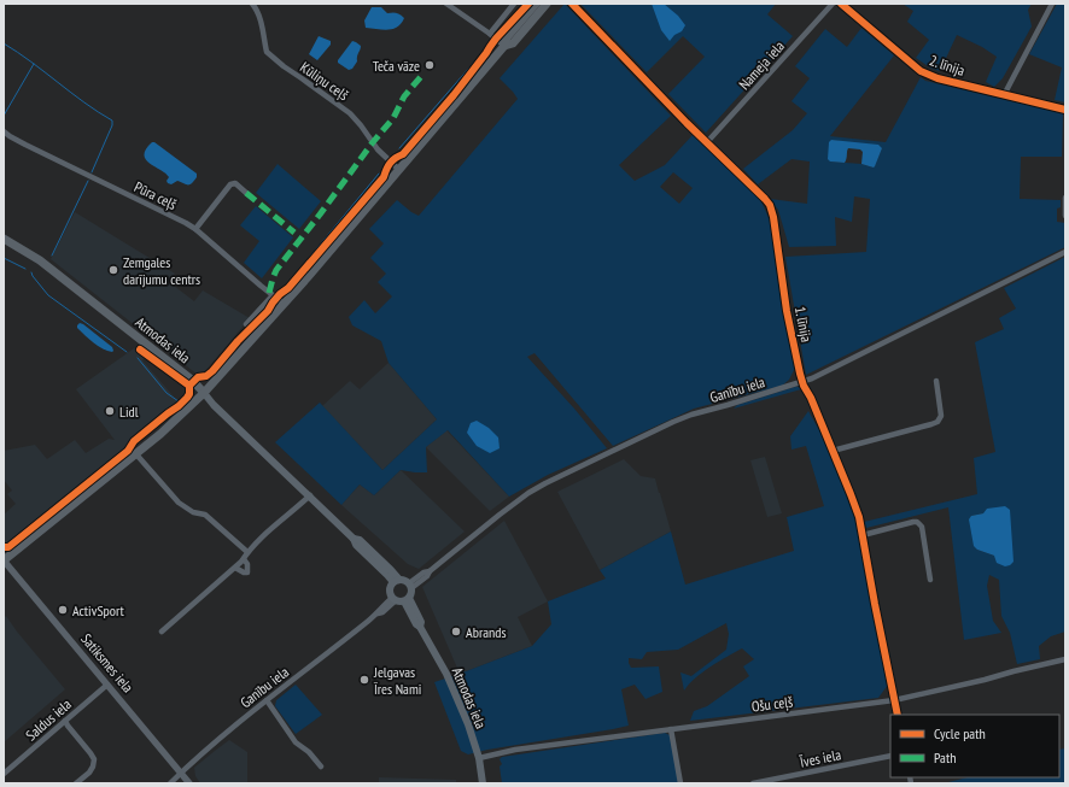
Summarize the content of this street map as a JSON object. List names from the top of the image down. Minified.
{"streets":{"main road":["Atmodas iela"],"street":["Nameja iela","2. līnija","Kūliņu ceļš","Pūra ceļš","1. līnija","Ganību iela","Satiksmes iela","Ošu ceļš","Saldus iela","Īves iela"]},"crossings":[["Nameja iela","1. līnija"],["1. līnija","Ganību iela"],["1. līnija","Ošu ceļš"],["Atmodas iela","Ganību iela"],["Atmodas iela","Ošu ceļš"],["Ganību iela","Satiksmes iela"],["Satiksmes iela","Saldus iela"]],"places":["Teča vāze","Zemgales darījumu centrs","Lidl","ActivSport","Abrands","Jelgavas Īres Nami"],"legend":["Cycle path","Path"]}
